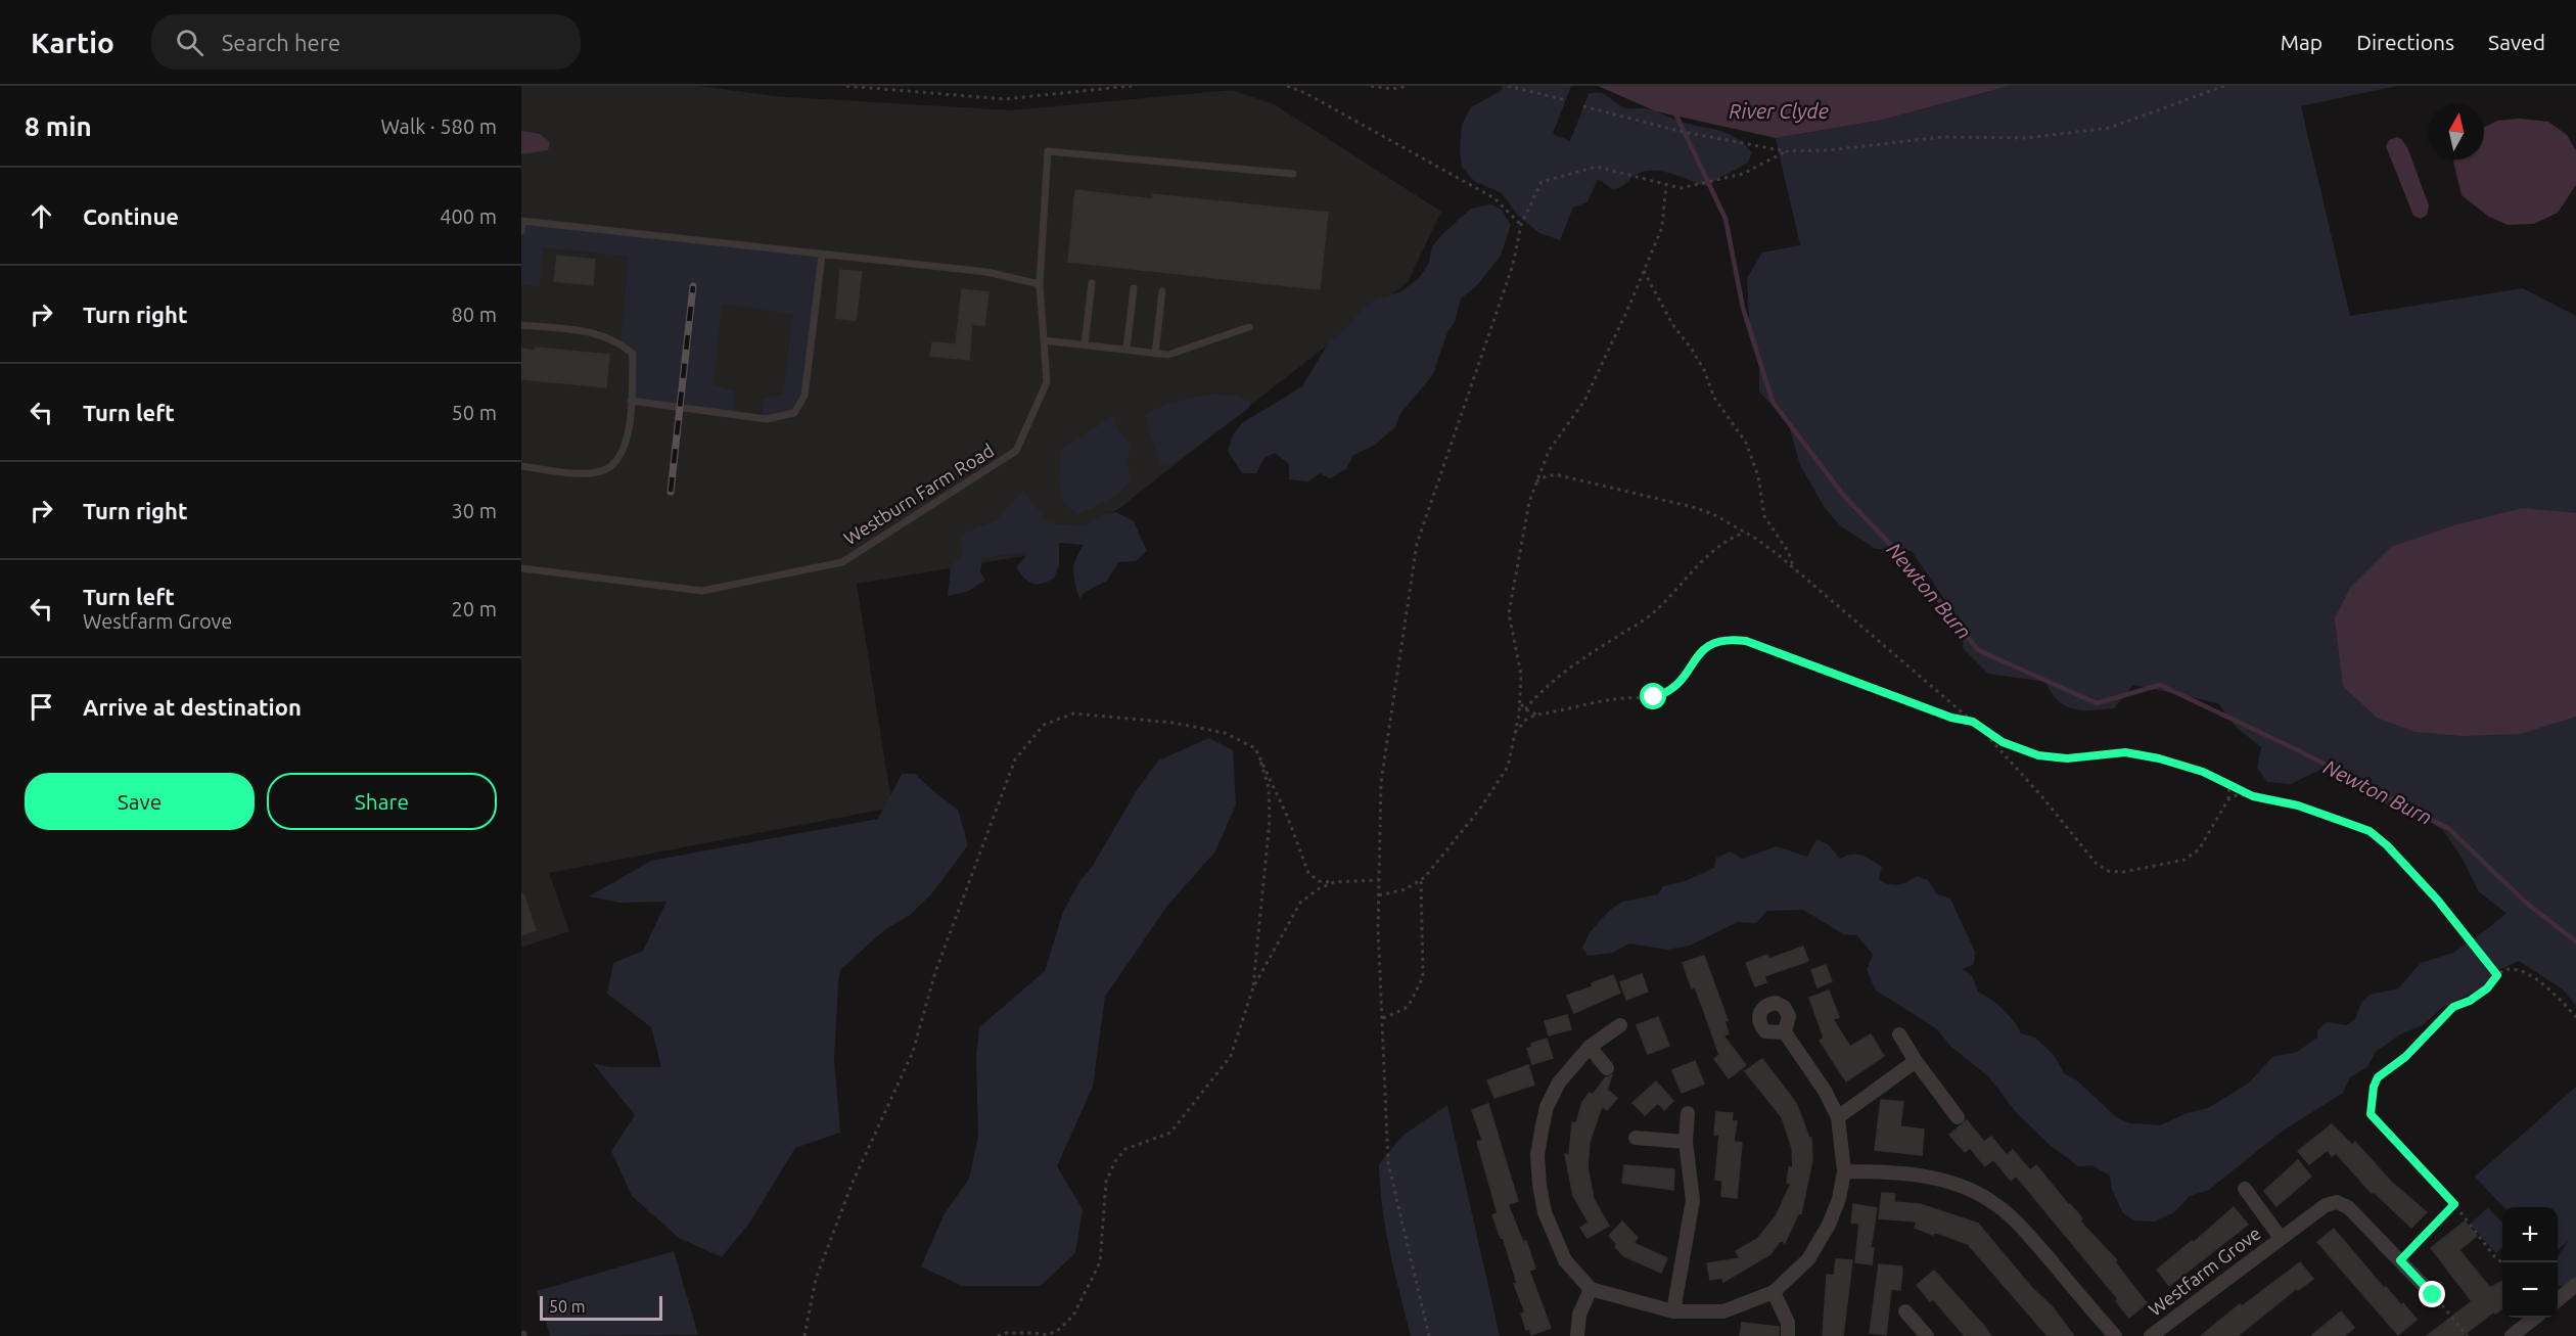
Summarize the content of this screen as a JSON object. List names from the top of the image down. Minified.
{"streets":{"street":["Westfarm Grove"],"lane":["Westburn Farm Road"]},"water":["River Clyde","Newton Burn"],"scale_bar":"50 m","north":"top","page":{"header":"Kartio","search":"Search here","nav":["Map","Directions","Saved"],"heading":["8 min","Walk · 580 m"],"list":[["Continue","400 m"],["Turn right","80 m"],["Turn left","50 m"],["Turn right","30 m"],["Turn left","Westfarm Grove","20 m"],"Arrive at destination"],"buttons":["Save","Share"],"map_buttons":["+","−"],"scale":"50 m"}}
